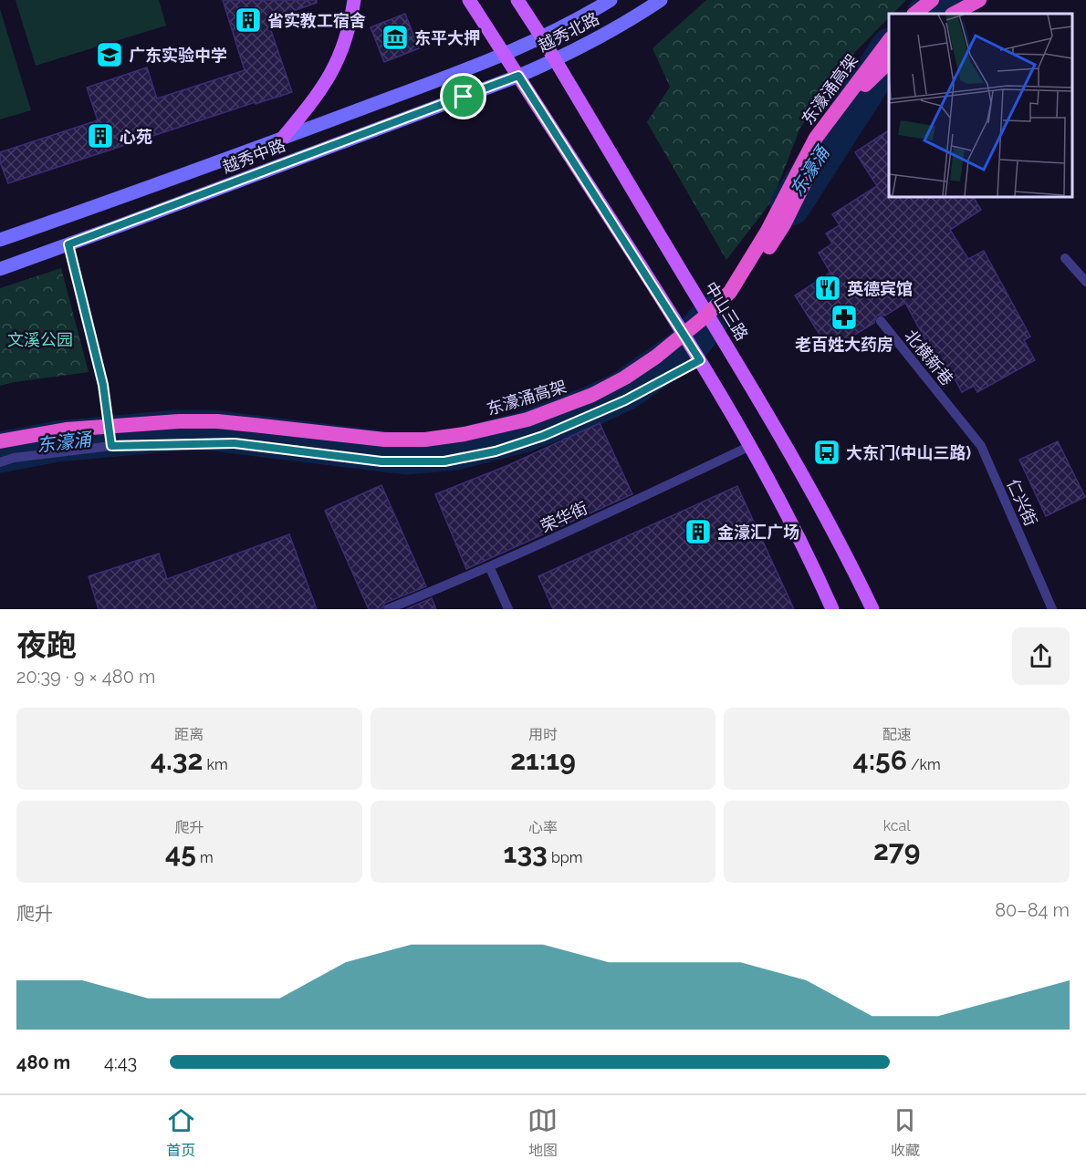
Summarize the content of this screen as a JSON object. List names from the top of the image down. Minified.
{"streets":{"highway":["东濠涌高架"],"main road":["越秀北路","越秀中路","中山三路"],"lane":["北横新巷","仁兴街","荣华街"]},"crossings":[["越秀北路","越秀中路"],["越秀北路","中山三路"],["北横新巷","仁兴街"]],"water":["东濠涌"],"parks":["文溪公园"],"places":{"building":["省实教工宿舍","心苑","金濠汇广场"],"museum":["东平大押"],"school or university":["广东实验中学"],"restaurant":["英德宾馆"],"pharmacy":["老百姓大药房"],"bus stop":["大东门(中山三路)"]},"page":{"heading":["夜跑","20:39 · 9 × 480 m"],"stats":[["距离","4.32 km"],["用时","21:19"],["配速","4:56 /km"],["爬升","45 m"],["心率","133 bpm"],["kcal","279"]],"chart":["爬升","80–84 m"],"list":[{"name":"480 m","note":"4:43"}],"tabs":["首页","地图","收藏"]}}
